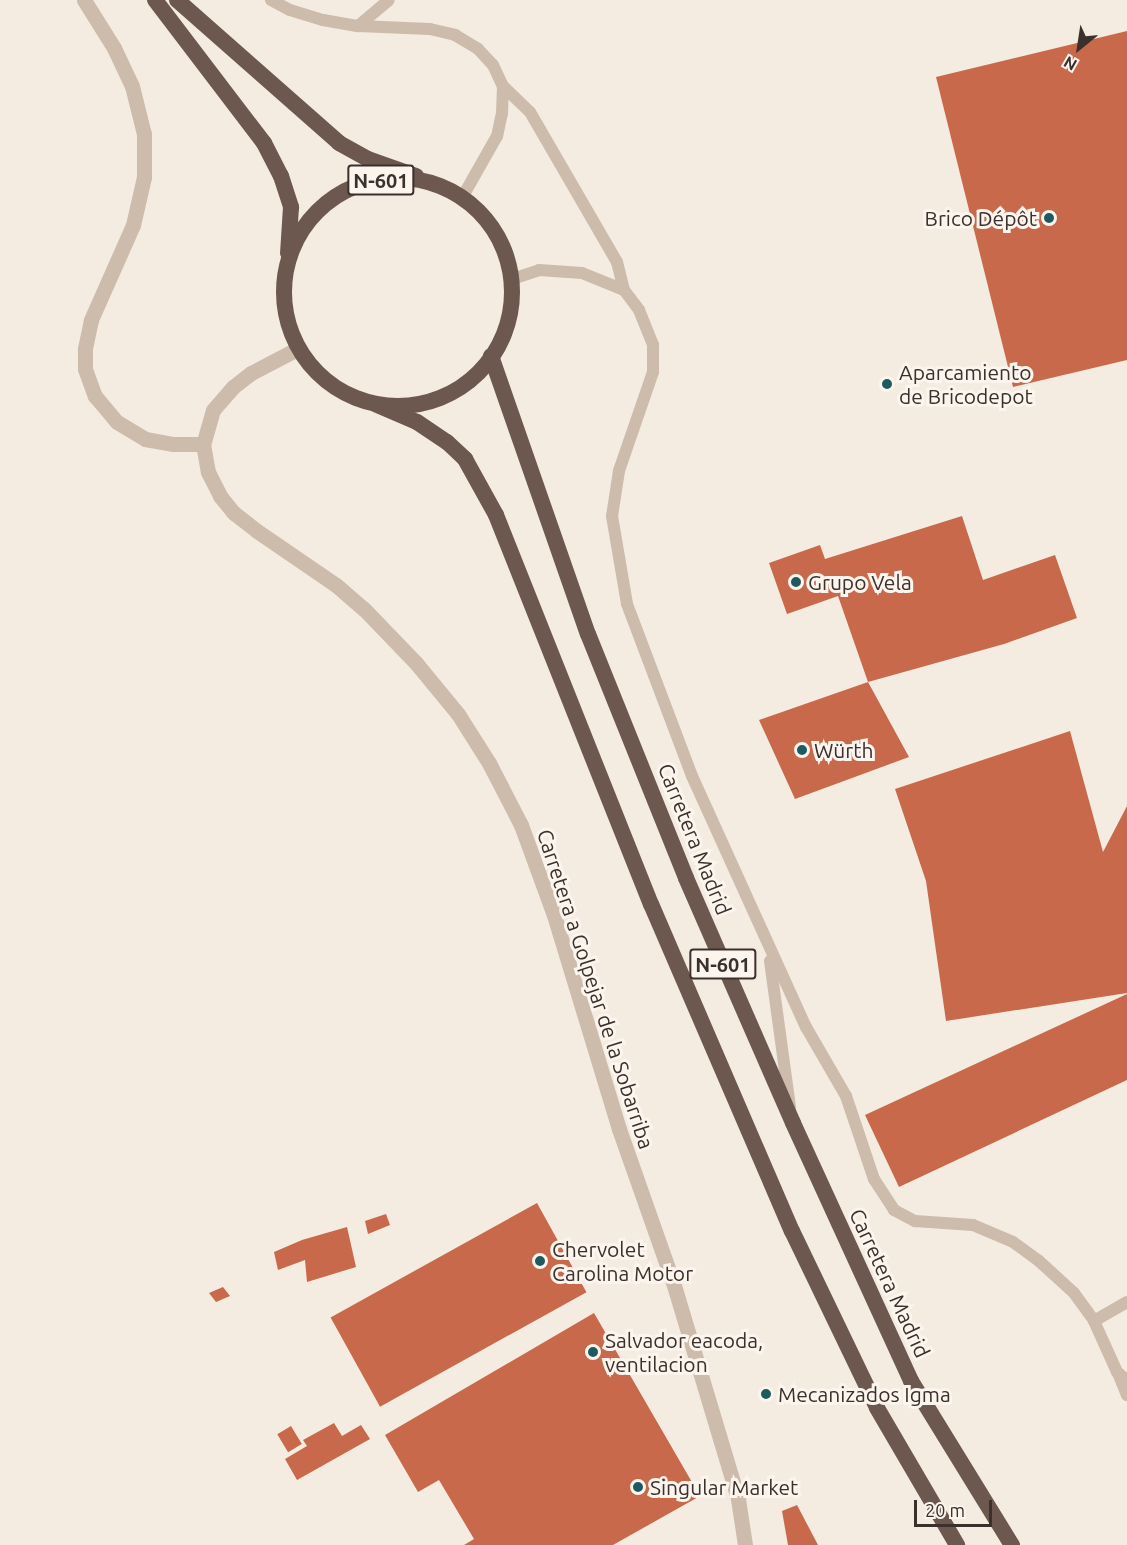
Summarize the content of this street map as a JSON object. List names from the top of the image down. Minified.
{"streets":{"highway":["N-601","Carretera Madrid"],"street":["Carretera a Golpejar de la Sobarriba"]},"crossings":[["N-601","Carretera Madrid"],["N-601","Carretera a Golpejar de la Sobarriba"]],"places":["Brico Dépôt","Aparcamiento de Bricodepot","Grupo Vela","Würth","Chervolet Carolina Motor","Salvador eacoda, ventilacion","Mecanizados Igma","Singular Market"],"scale_bar":"20 m","north":"bottom left"}
